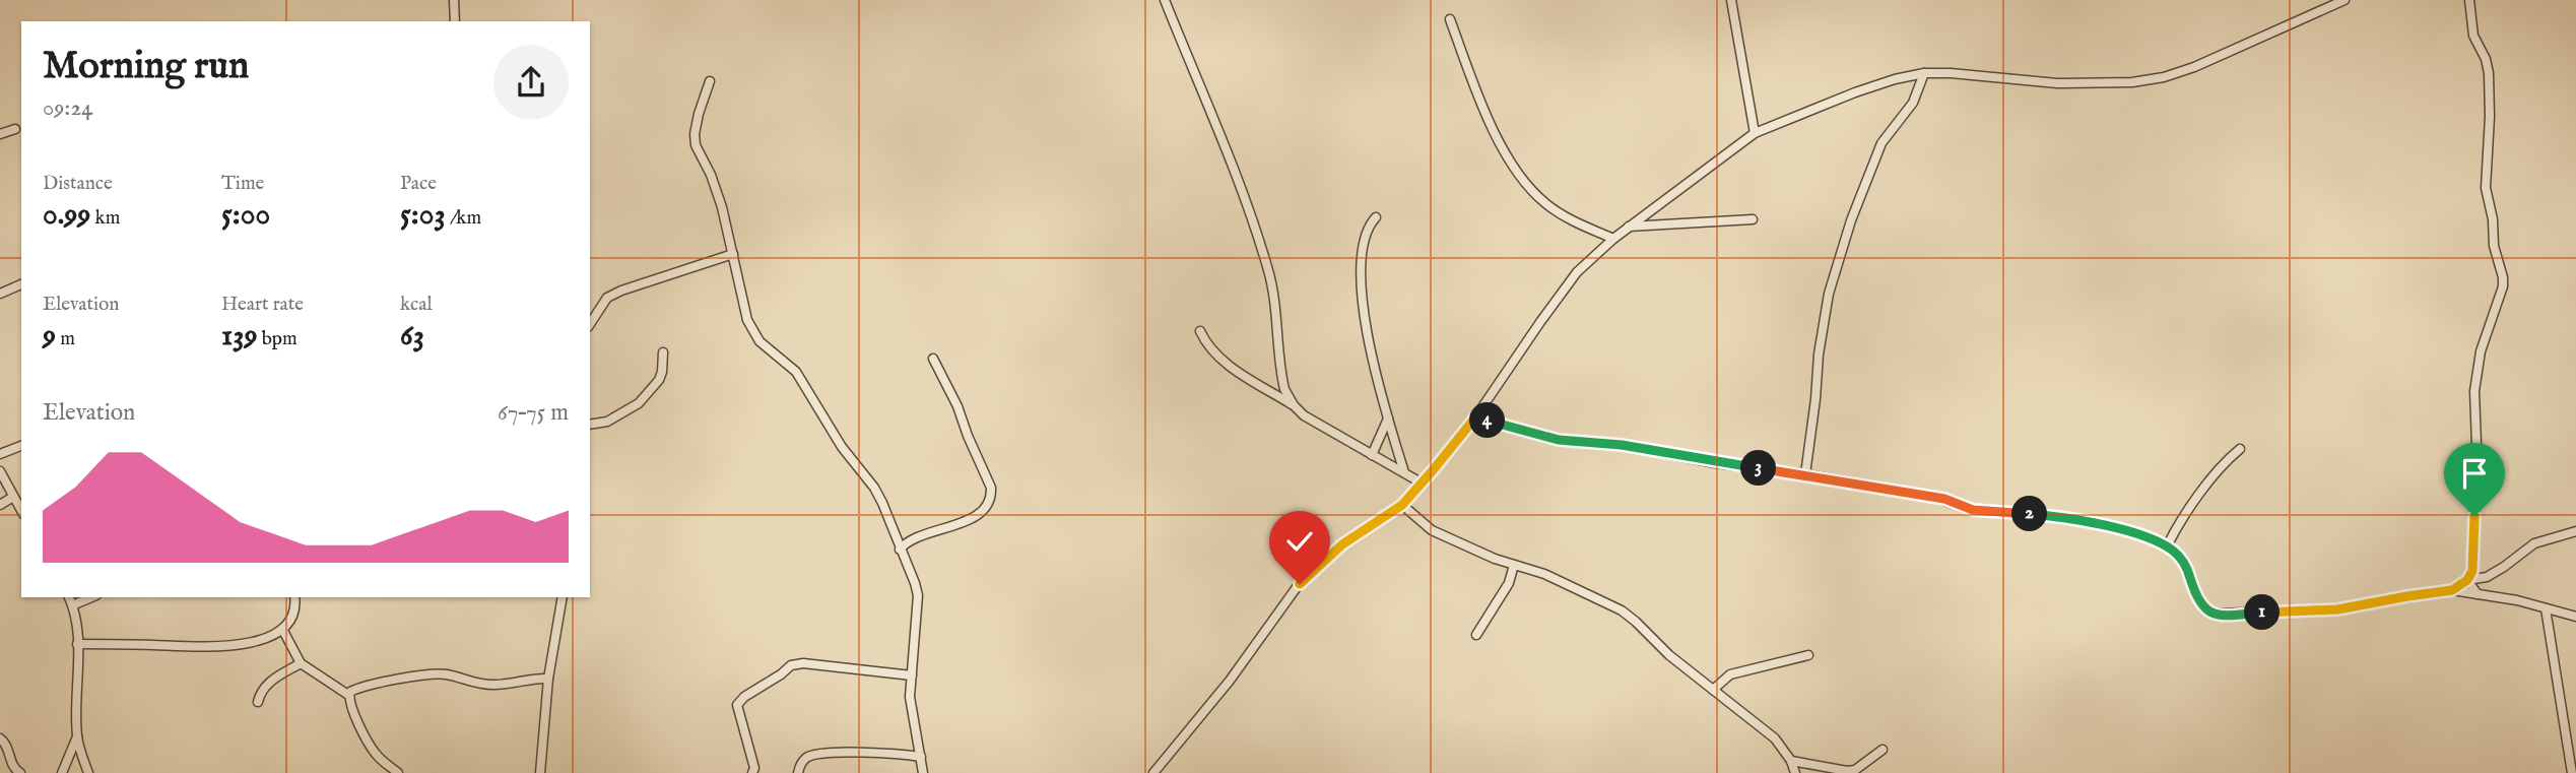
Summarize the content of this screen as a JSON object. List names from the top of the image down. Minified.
{"page":{"heading":["Morning run","09:24"],"stats":[["Distance","0.99 km"],["Time","5:00"],["Pace","5:03 /km"],["Elevation","9 m"],["Heart rate","139 bpm"],["kcal","63"]],"chart":["Elevation","67–75 m"],"pins":["4","3","2","1"]}}
